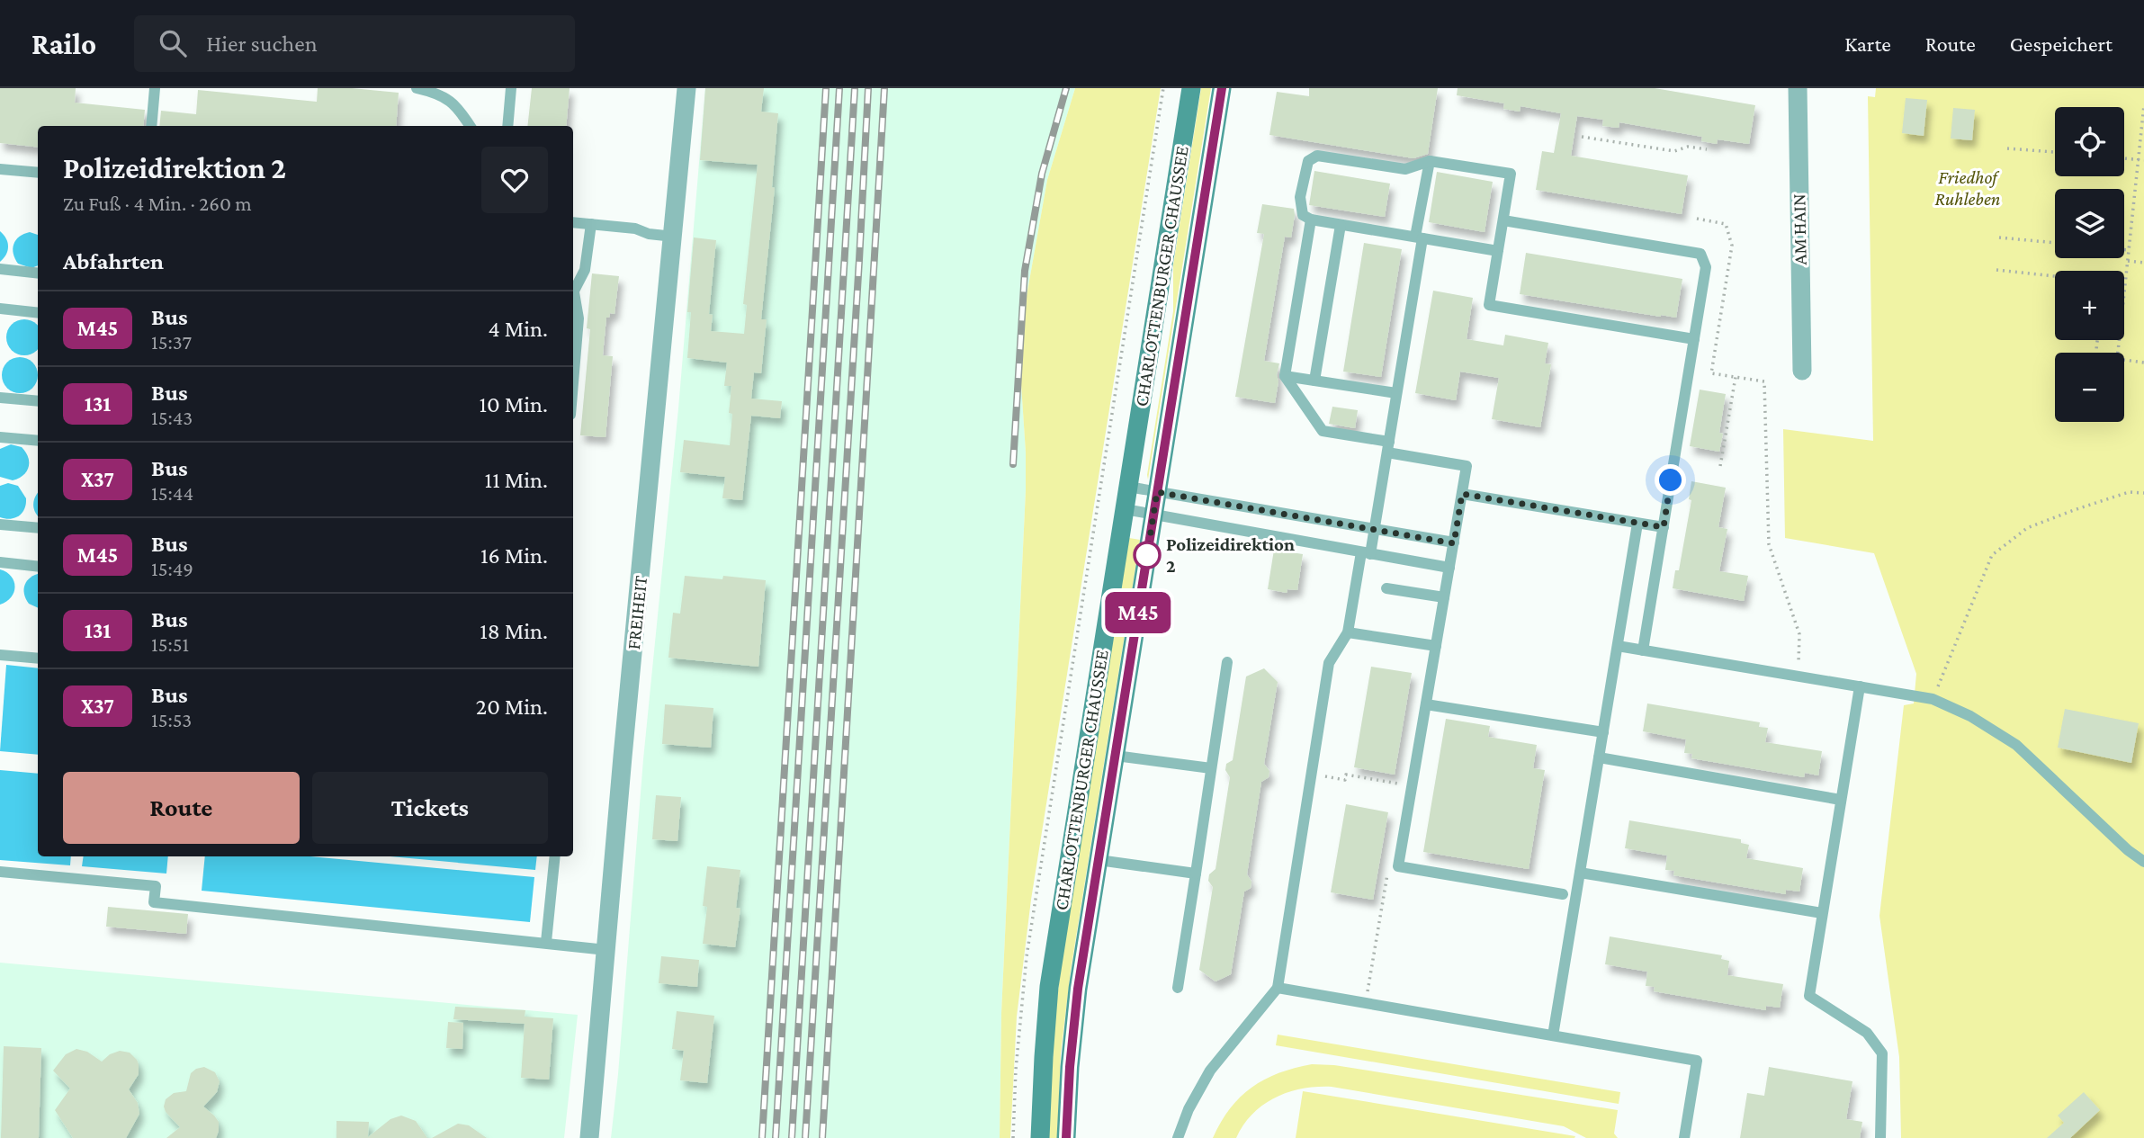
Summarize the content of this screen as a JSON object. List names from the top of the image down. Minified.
{"streets":{"main road":["CHARLOTTENBURGER CHAUSSEE"],"street":["AM HAIN","FREIHEIT"]},"parks":["Friedhof Ruhleben"],"places":["Polizeidirektion 2"],"lines":["bus line M45"],"page":{"header":"Railo","search":"Hier suchen","nav":["Karte","Route","Gespeichert"],"on_map":"M45","map_buttons":["+","−"],"heading":[["Polizeidirektion 2","Zu Fuß · 4 Min. · 260 m"],"Abfahrten"],"list":[{"mark":"M45","name":"Bus","note":"15:37","value":"4 Min."},{"mark":"131","name":"Bus","note":"15:43","value":"10 Min."},{"mark":"X37","name":"Bus","note":"15:44","value":"11 Min."},{"mark":"M45","name":"Bus","note":"15:49","value":"16 Min."},{"mark":"131","name":"Bus","note":"15:51","value":"18 Min."},{"mark":"X37","name":"Bus","note":"15:53","value":"20 Min."}],"buttons":["Route","Tickets"]}}
